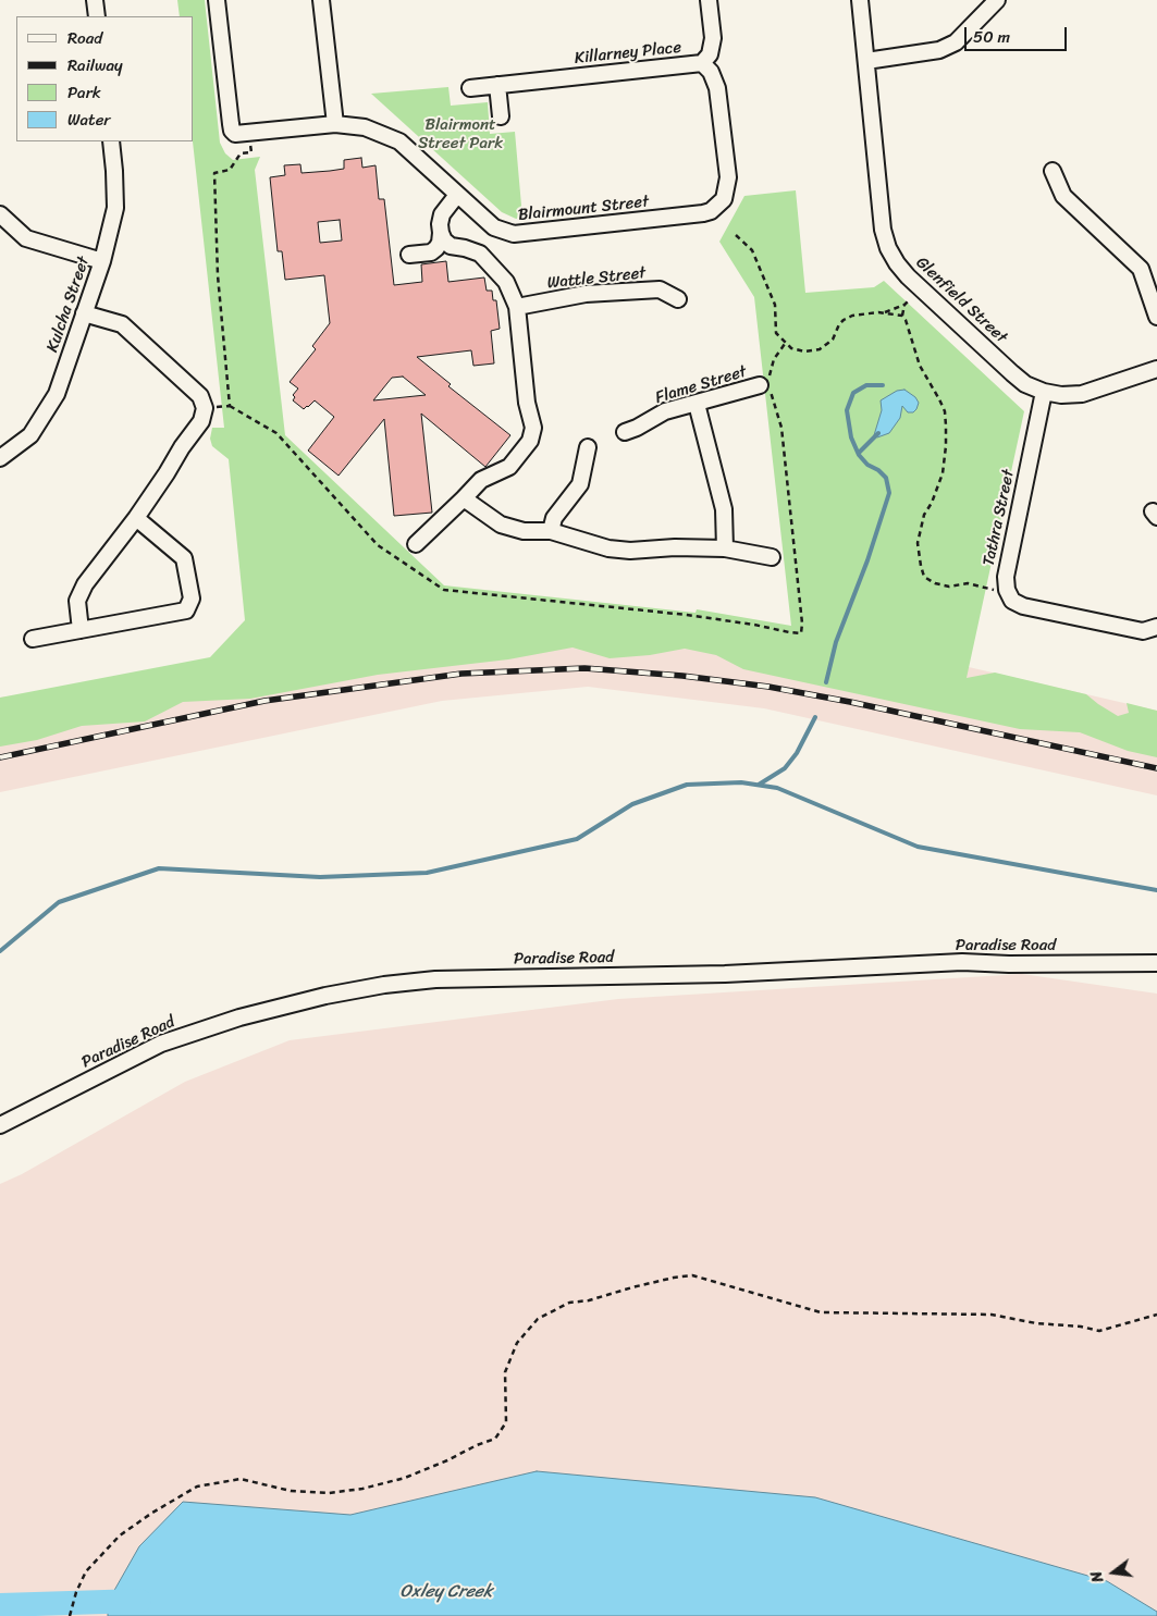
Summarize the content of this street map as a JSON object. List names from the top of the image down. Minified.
{"streets":{"street":["Killarney Place","Blairmount Street","Wattle Street","Glenfield Street","Kulcha Street","Flame Street","Tathra Street","Paradise Road"]},"crossings":[["Killarney Place","Blairmount Street"],["Glenfield Street","Tathra Street"]],"water":["Oxley Creek"],"parks":["Blairmont Street Park"],"legend":["Road","Railway","Park","Water"],"scale_bar":"50 m","north":"left"}
